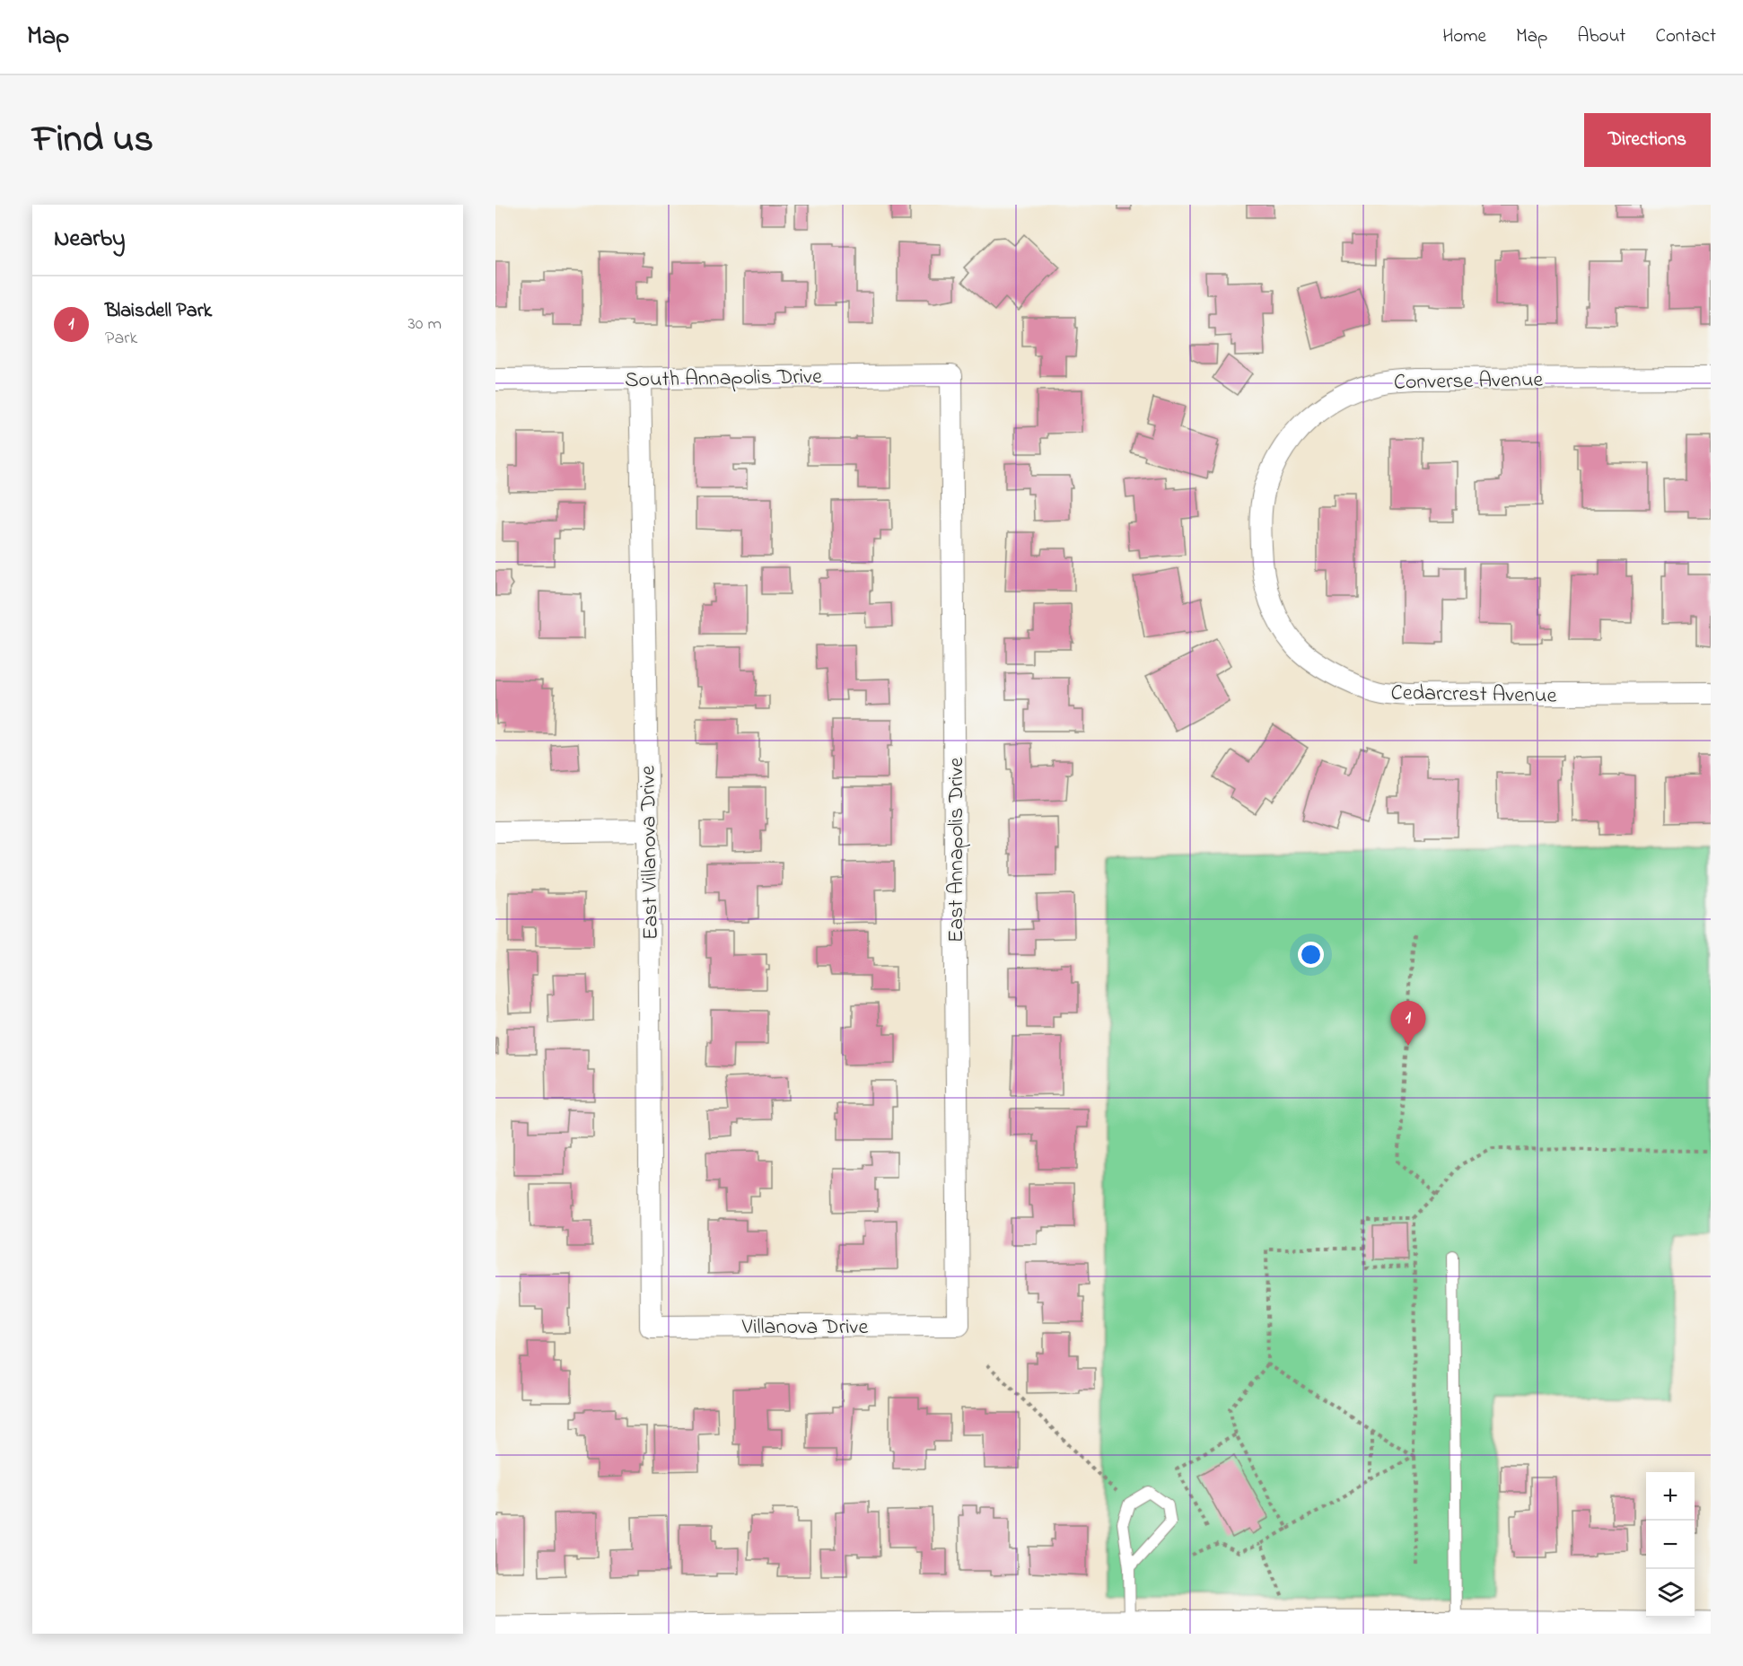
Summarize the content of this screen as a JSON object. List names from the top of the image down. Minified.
{"streets":{"street":["South Annapolis Drive","Converse Avenue","Cedarcrest Avenue","East Annapolis Drive","East Villanova Drive","Villanova Drive"]},"crossings":[["South Annapolis Drive","East Annapolis Drive"],["South Annapolis Drive","East Villanova Drive"],["Converse Avenue","Cedarcrest Avenue"],["East Annapolis Drive","Villanova Drive"],["East Villanova Drive","Villanova Drive"]],"page":{"header":"Map","nav":["Home","Map","About","Contact"],"title":"Find us","buttons":"Directions","heading":"Nearby","list":[{"mark":"1","name":"Blaisdell Park","note":"Park","value":"30 m"}],"pins":"1","map_buttons":["+","−"]}}
